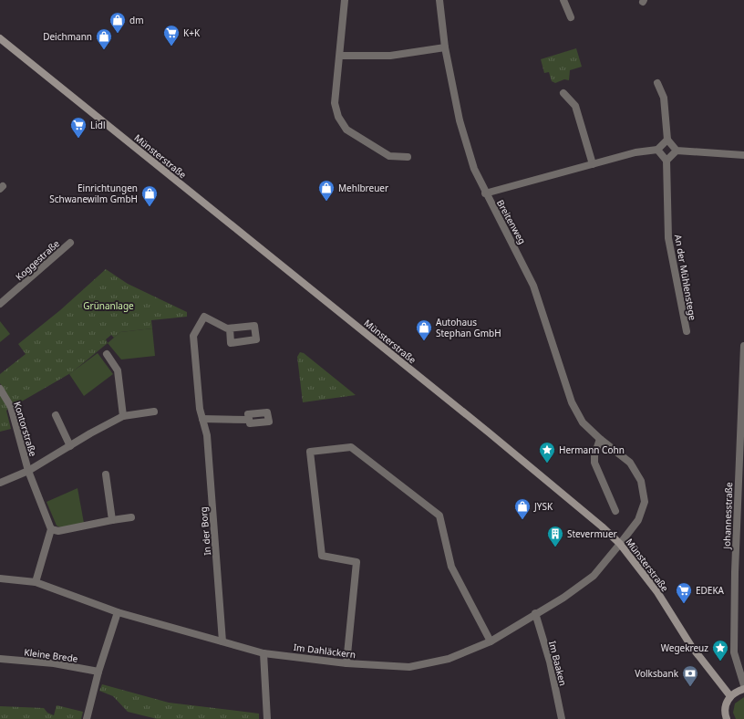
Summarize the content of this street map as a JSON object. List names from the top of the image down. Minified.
{"streets":{"main road":["Münsterstraße"],"street":["Breitenweg","Koggestraße","An der Mühlenstege","Kontorstraße","Johannesstraße","In der Borg","Im Dahläckern","Kleine Brede","Im Baaken"]},"crossings":[["Münsterstraße","Breitenweg"],["Münsterstraße","Im Dahläckern"],["Breitenweg","Im Dahläckern"],["In der Borg","Im Dahläckern"],["Im Dahläckern","Im Baaken"]],"parks":["Grünanlage"],"places":{"shop":["dm","Deichmann","Mehlbreuer","Einrichtungen Schwanewilm GmbH","Autohaus Stephan GmbH","JYSK"],"supermarket":["K+K","Lidl","EDEKA"],"place":["Hermann Cohn","Wegekreuz"],"building":["Stevermuer"],"bank":["Volksbank"]}}
